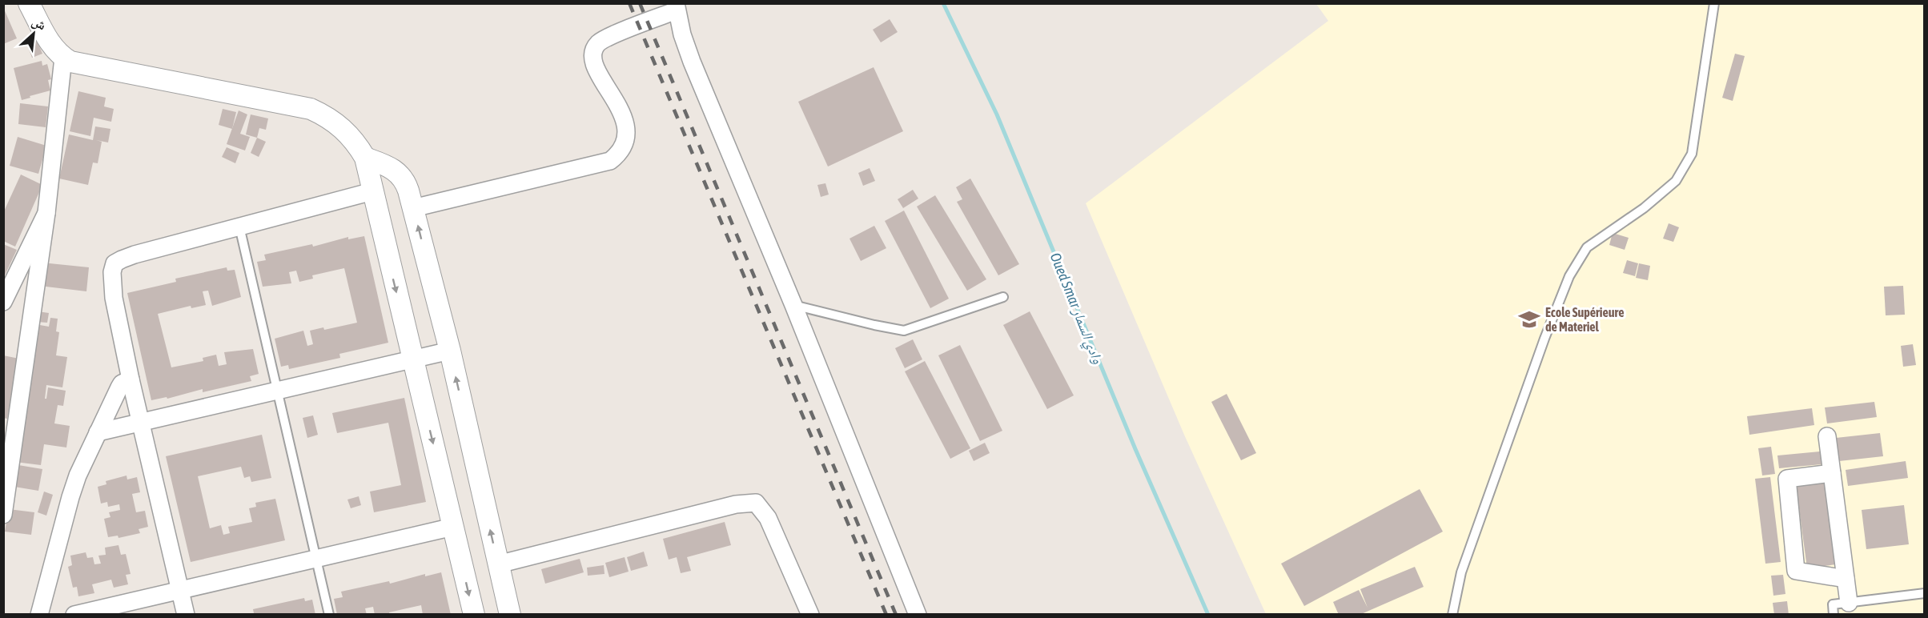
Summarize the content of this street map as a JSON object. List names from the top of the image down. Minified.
{"water":["Oued Smar وادي السمار"],"places":{"school or university":["Ecole Supérieure de Materiel"]},"north":"top right"}
